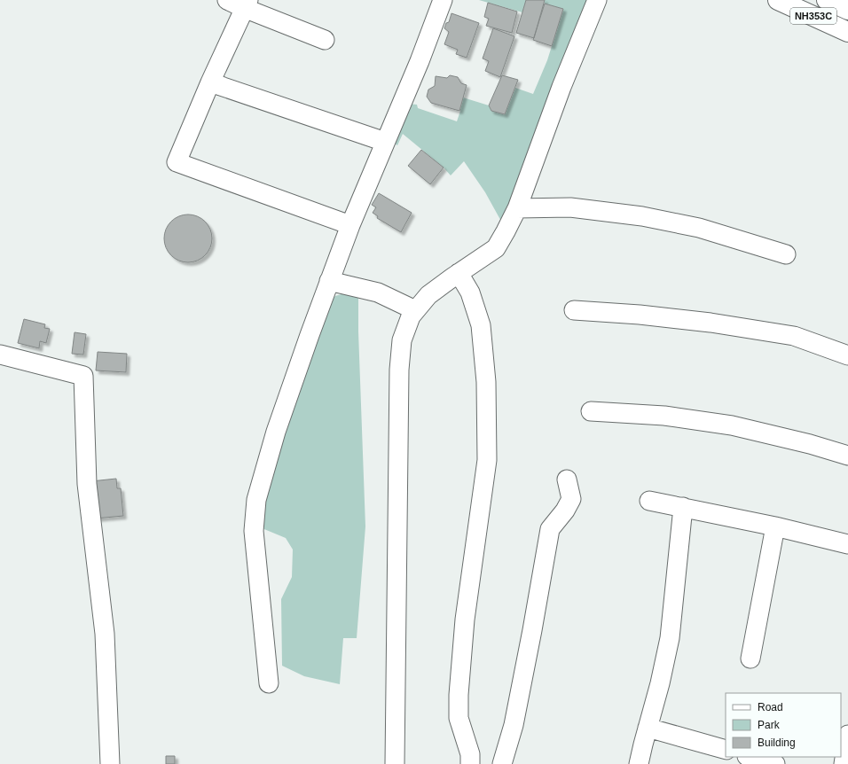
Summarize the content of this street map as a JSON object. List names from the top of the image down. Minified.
{"streets":{"highway":["NH353C"]},"legend":["Road","Park","Building"]}
